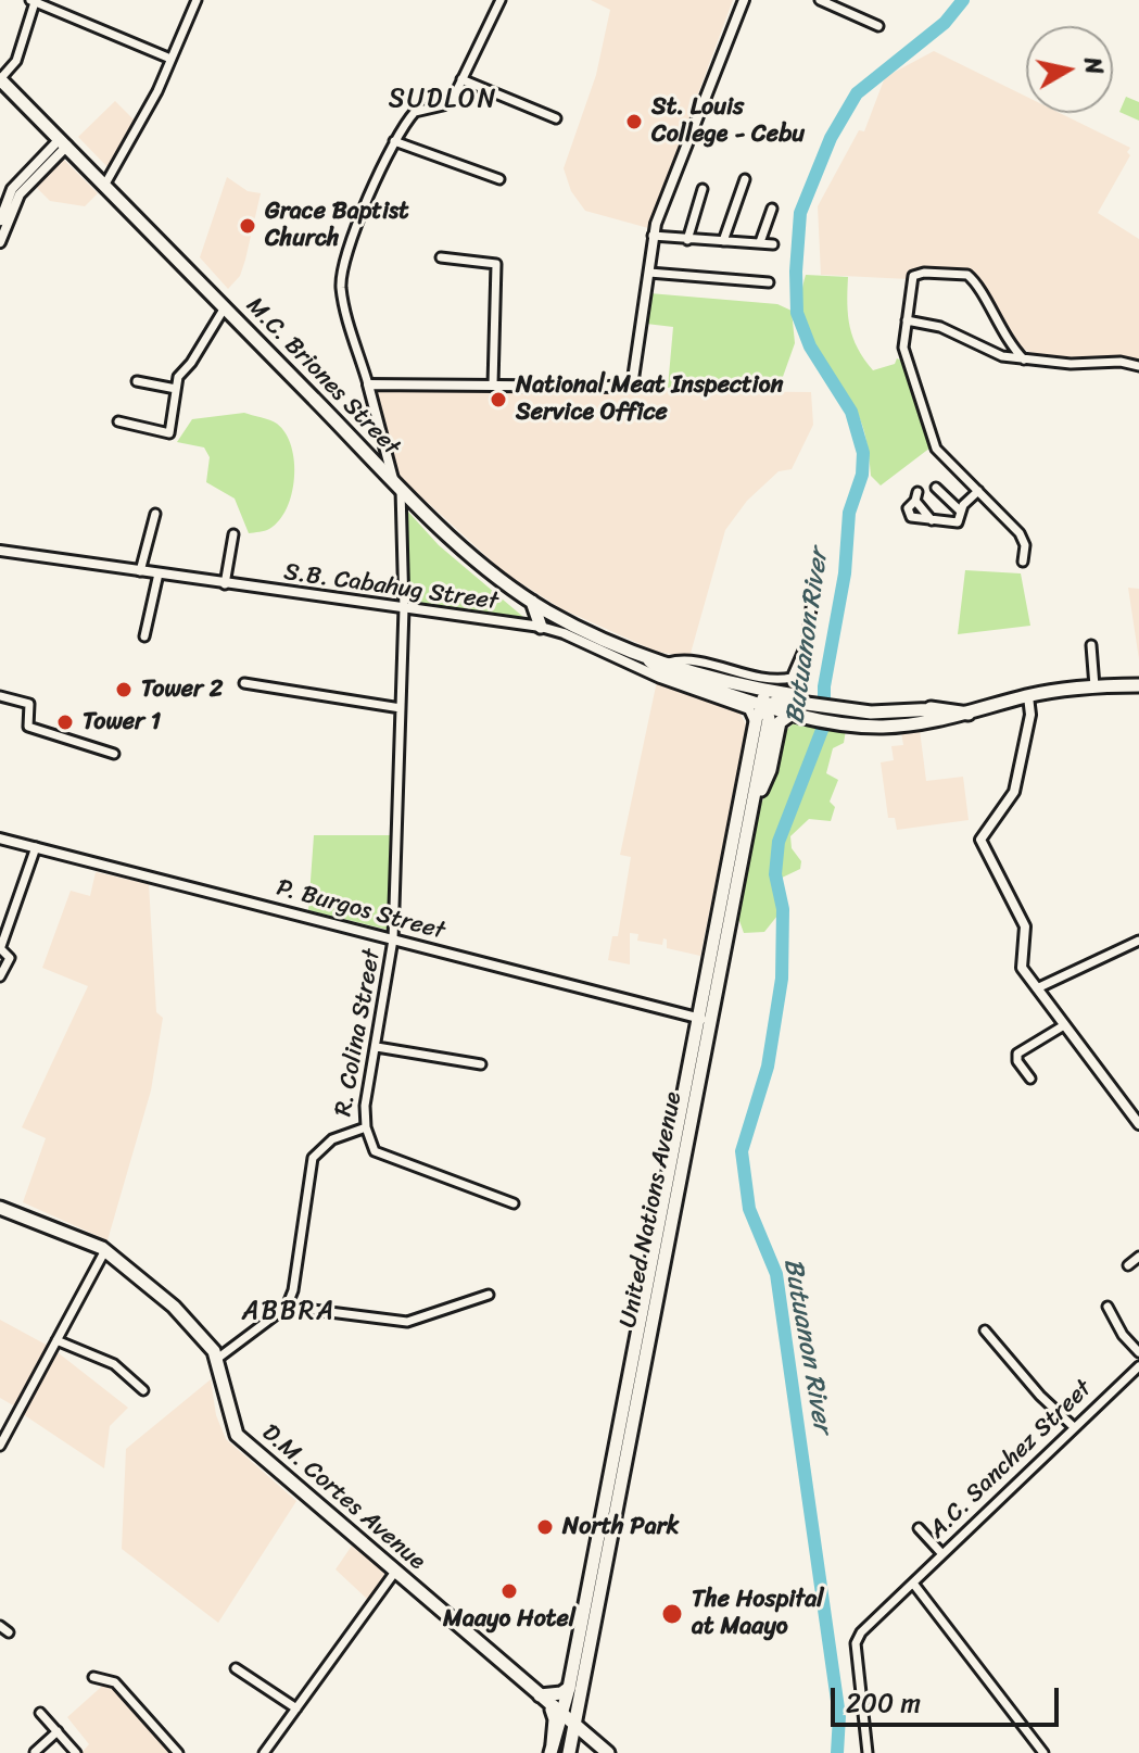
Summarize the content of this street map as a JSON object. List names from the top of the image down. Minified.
{"streets":{"main road":["M.C. Briones Street","United Nations Avenue","D.M. Cortes Avenue"],"street":["S.B. Cabahug Street","P. Burgos Street","R. Colina Street","A.C. Sanchez Street"]},"crossings":[["M.C. Briones Street","R. Colina Street"],["M.C. Briones Street","United Nations Avenue"],["S.B. Cabahug Street","R. Colina Street"],["S.B. Cabahug Street","United Nations Avenue"],["P. Burgos Street","R. Colina Street"],["P. Burgos Street","United Nations Avenue"],["United Nations Avenue","D.M. Cortes Avenue"]],"districts":["SUDLON","ABBRA"],"water":["Butuanon River"],"places":["St. Louis College - Cebu","Grace Baptist Church","National Meat Inspection Service Office","Tower 2","Tower 1","North Park","Maayo Hotel","The Hospital at Maayo"],"scale_bar":"200 m","north":"right"}
